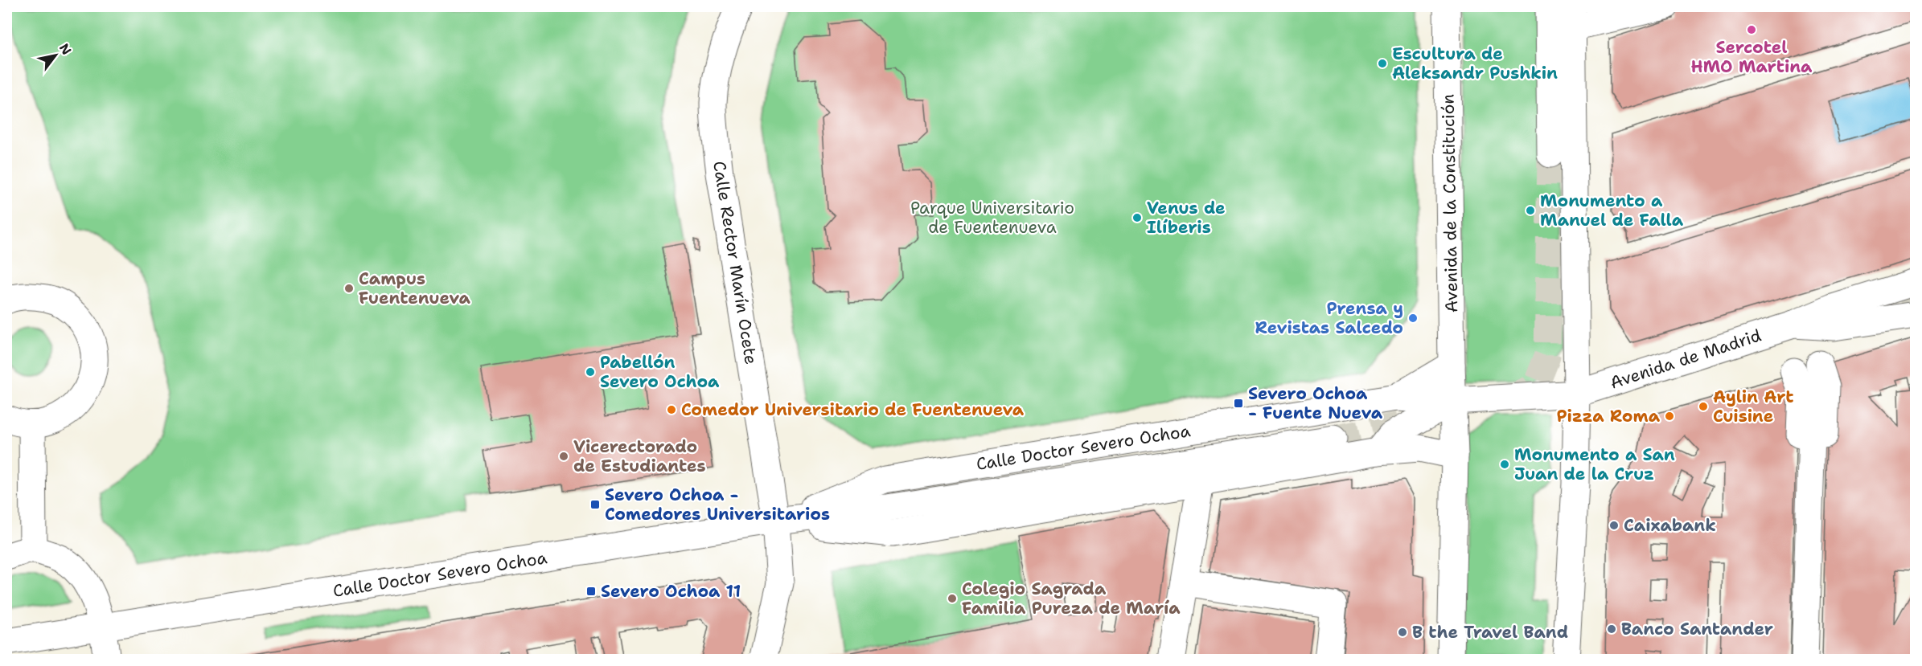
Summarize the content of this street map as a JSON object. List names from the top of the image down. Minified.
{"streets":{"main road":["Avenida de la Constitución","Calle Rector Marín Ocete","Avenida de Madrid","Calle Doctor Severo Ochoa"]},"crossings":[["Avenida de la Constitución","Calle Doctor Severo Ochoa"],["Calle Rector Marín Ocete","Calle Doctor Severo Ochoa"]],"parks":["Parque Universitario de Fuentenueva"],"places":{"other":["Sercotel HMO Martina","Escultura de Aleksandr Pushkin","Monumento a Manuel de Falla","Venus de Ilíberis","Campus Fuentenueva","Prensa y Revistas Salcedo","Pabellón Severo Ochoa","Aylin Art Cuisine","Comedor Universitario de Fuentenueva","Pizza Roma","Vicerectorado de Estudiantes","Monumento a San Juan de la Cruz","Caixabank","Colegio Sagrada Familia Pureza de María","Banco Santander","B the Travel Band"],"transit":["Severo Ochoa - Fuente Nueva","Severo Ochoa - Comedores Universitarios","Severo Ochoa 11"]},"north":"top right"}
